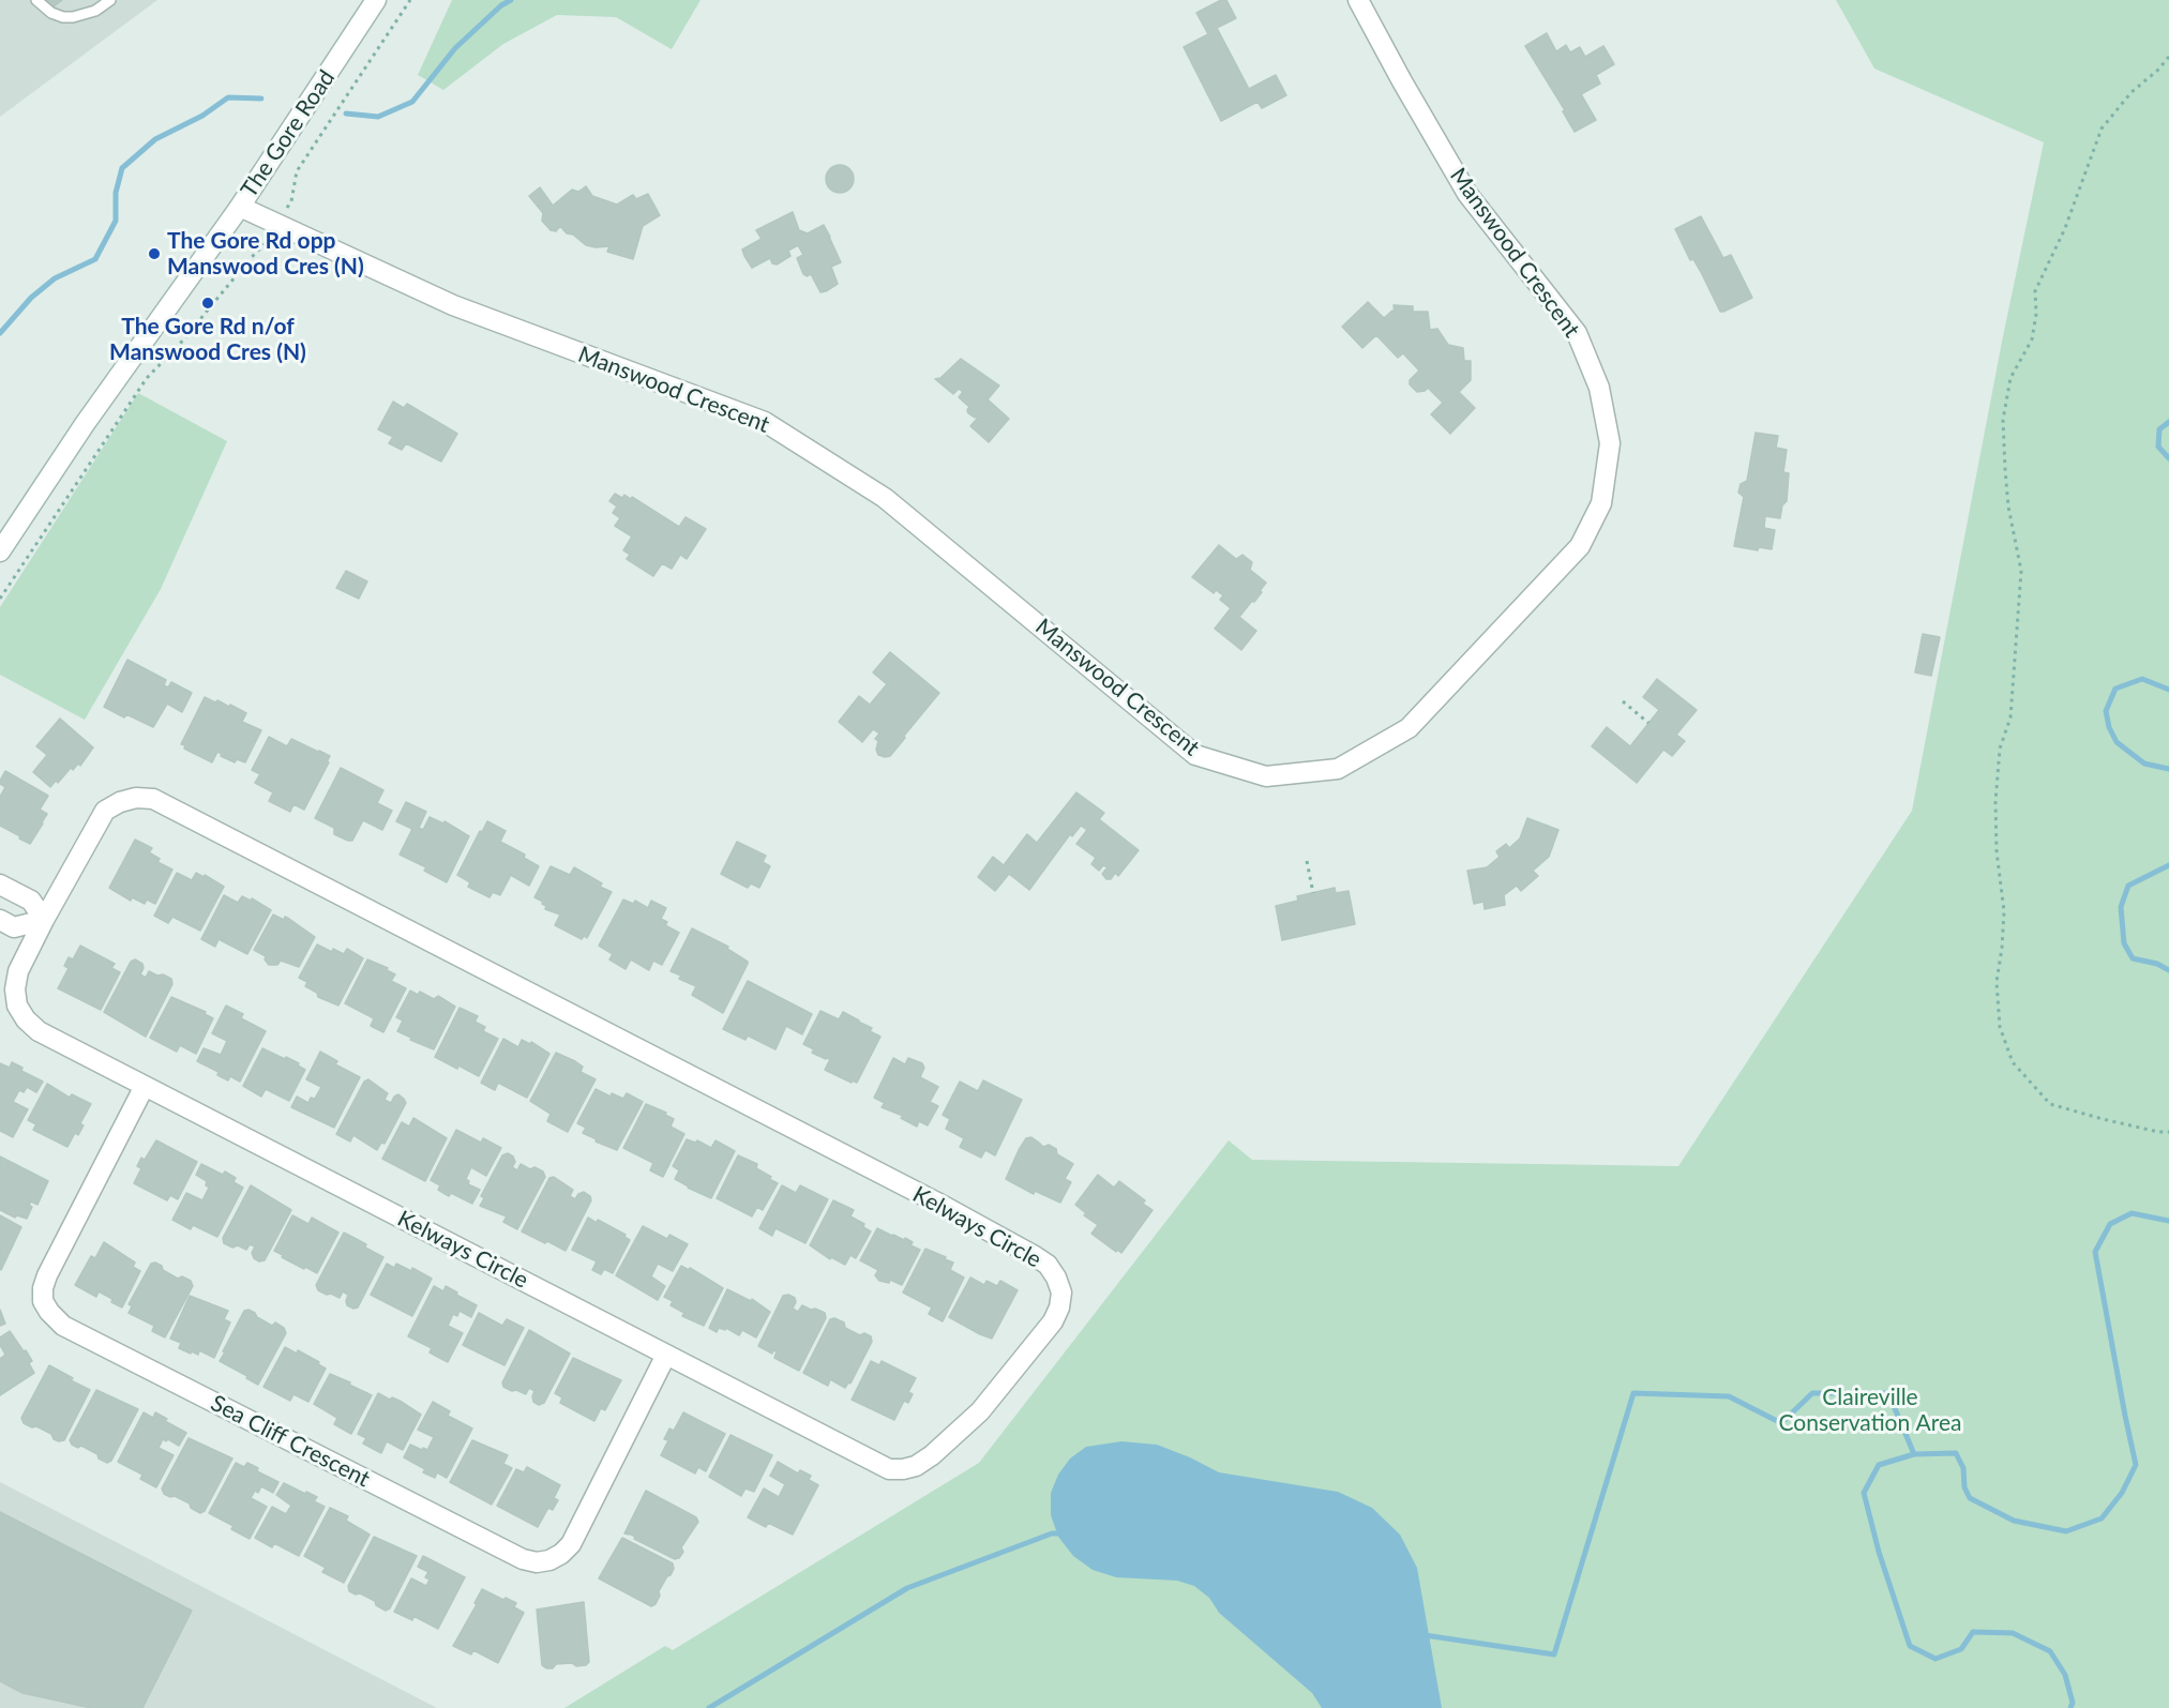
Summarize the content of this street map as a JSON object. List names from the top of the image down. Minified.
{"streets":{"street":["The Gore Road","Manswood Crescent","Kelways Circle","Sea Cliff Crescent"]},"crossings":[["The Gore Road","Manswood Crescent"],["Kelways Circle","Sea Cliff Crescent"]],"parks":["Claireville Conservation Area"],"places":["The Gore Rd opp Manswood Cres (N)","The Gore Rd n/of Manswood Cres (N)"]}
